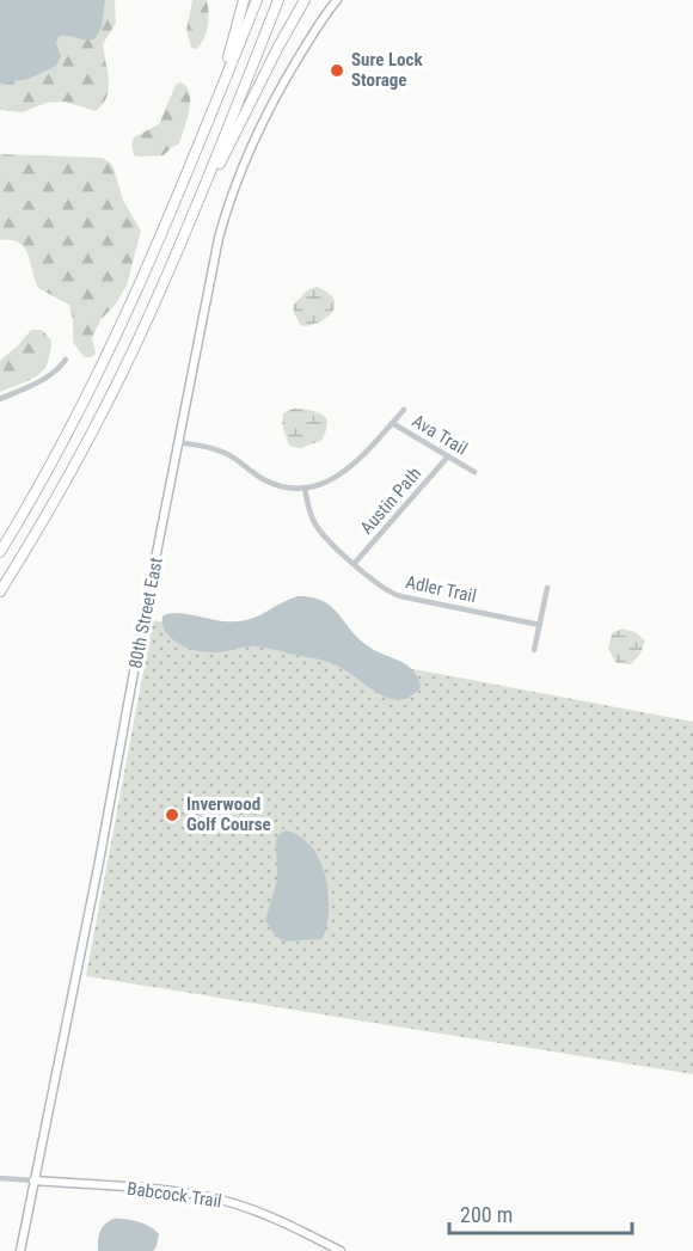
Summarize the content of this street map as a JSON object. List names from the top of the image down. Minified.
{"streets":{"street":["Ava Trail","Austin Path","Adler Trail","80th Street East","Babcock Trail"]},"crossings":[["Ava Trail","Austin Path"],["Austin Path","Adler Trail"],["80th Street East","Babcock Trail"]],"places":["Sure Lock Storage","Inverwood Golf Course"],"scale_bar":"200 m"}
